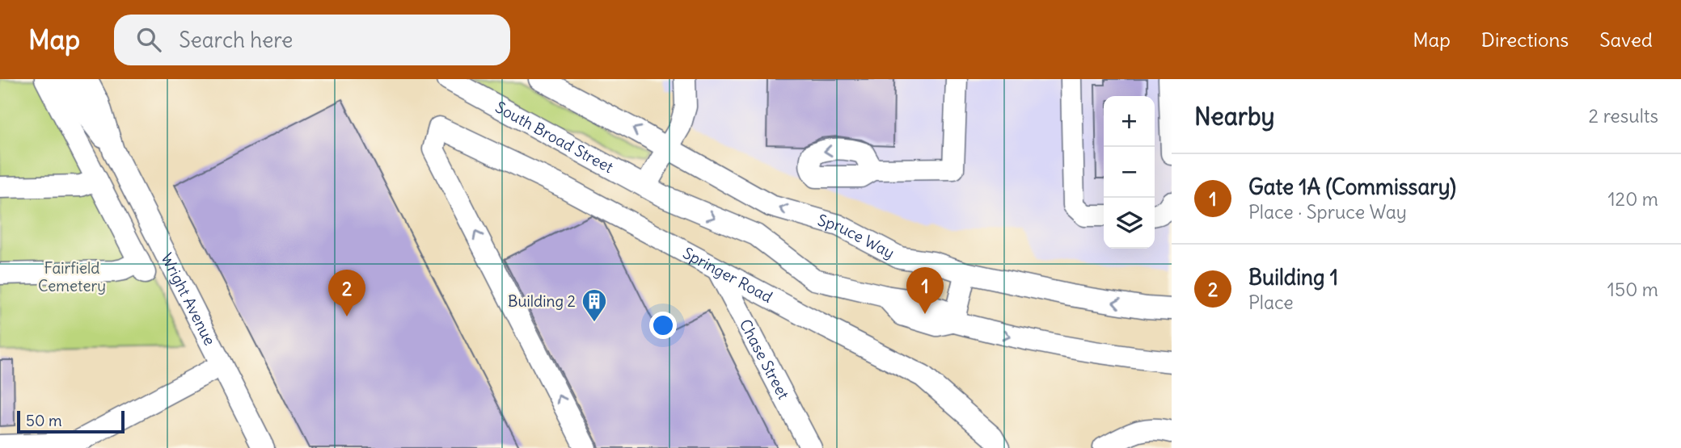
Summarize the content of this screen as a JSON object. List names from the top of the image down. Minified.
{"streets":{"street":["South Broad Street","Spruce Way","Springer Road","Wright Avenue","Chase Street"]},"crossings":[["Springer Road","Chase Street"]],"parks":["Fairfield Cemetery"],"places":{"building":["Building 2"]},"scale_bar":"50 m","page":{"header":"Map","search":"Search here","nav":["Map","Directions","Saved"],"heading":["Nearby","2 results"],"map_buttons":["+","−"],"list":[{"mark":"1","name":"Gate 1A (Commissary)","note":"Place · Spruce Way","value":"120 m"},{"mark":"2","name":"Building 1","note":"Place","value":"150 m"}],"pins":["1","2"],"scale":"50 m"}}
